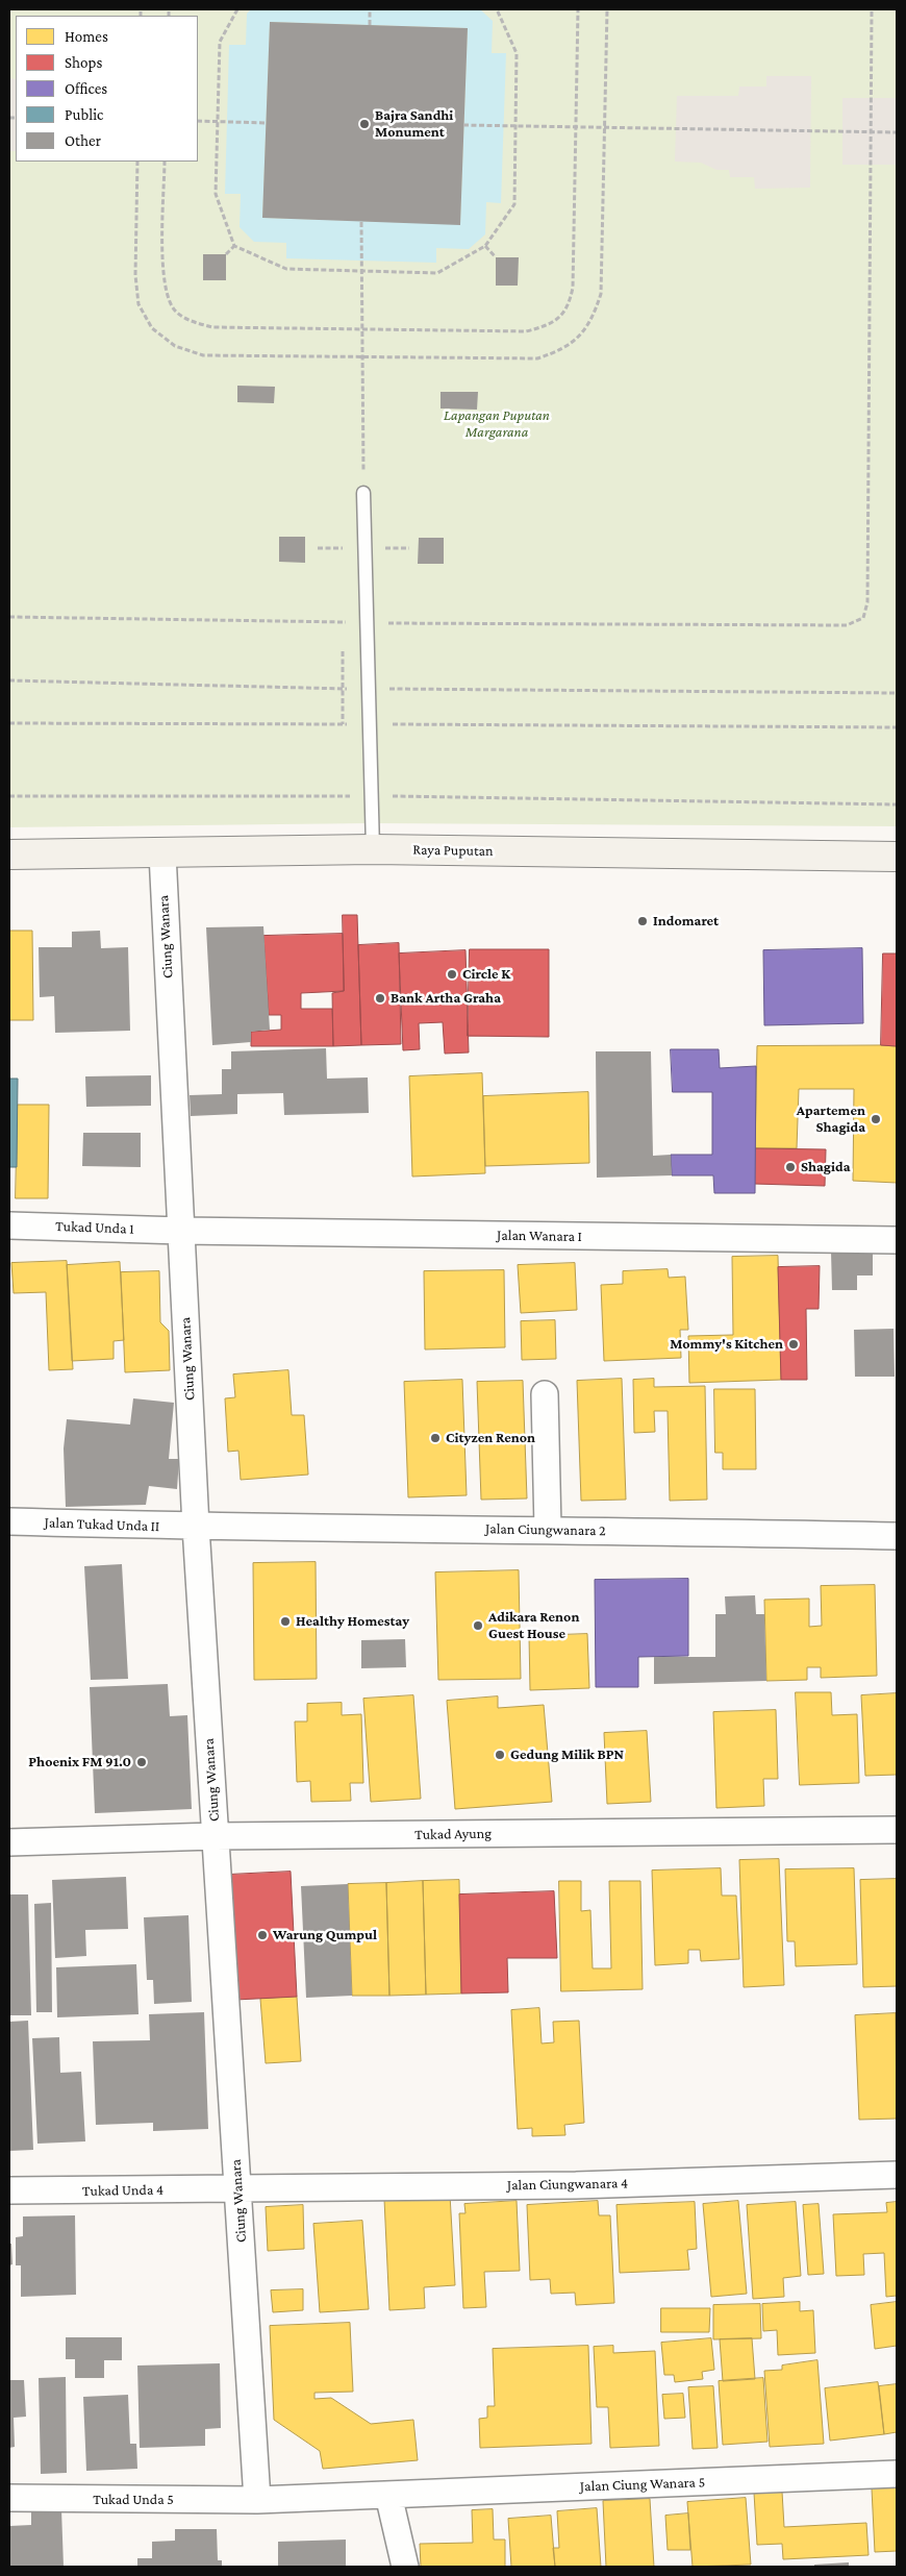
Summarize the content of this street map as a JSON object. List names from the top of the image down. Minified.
{"streets":{"main road":["Raya Puputan"],"street":["Ciung Wanara","Tukad Unda 1","Jalan Wanara I","Jalan Tukad Unda II","Jalan Ciungwanara 2","Tukad Ayung","Jalan Ciungwanara 4","Tukad Unda 4","Jalan Ciung Wanara 5","Tukad Unda 5"]},"crossings":[["Raya Puputan","Ciung Wanara"],["Ciung Wanara","Tukad Unda 1"],["Ciung Wanara","Jalan Wanara I"],["Ciung Wanara","Jalan Tukad Unda II"],["Ciung Wanara","Jalan Ciungwanara 2"],["Ciung Wanara","Tukad Ayung"],["Ciung Wanara","Jalan Ciungwanara 4"],["Ciung Wanara","Tukad Unda 4"],["Ciung Wanara","Tukad Unda 5"],["Tukad Unda 1","Jalan Wanara I"],["Jalan Tukad Unda II","Jalan Ciungwanara 2"],["Jalan Ciungwanara 4","Tukad Unda 4"]],"parks":["Lapangan Puputan Margarana"],"places":["Bajra Sandhi Monument","Indomaret","Circle K","Bank Artha Graha","Apartemen Shagida","Shagida","Mommy's Kitchen","Cityzen Renon","Healthy Homestay","Adikara Renon Guest House","Gedung Milik BPN","Phoenix FM 91.0","Warung Qumpul"],"legend":["Homes","Shops","Offices","Public","Other"]}
